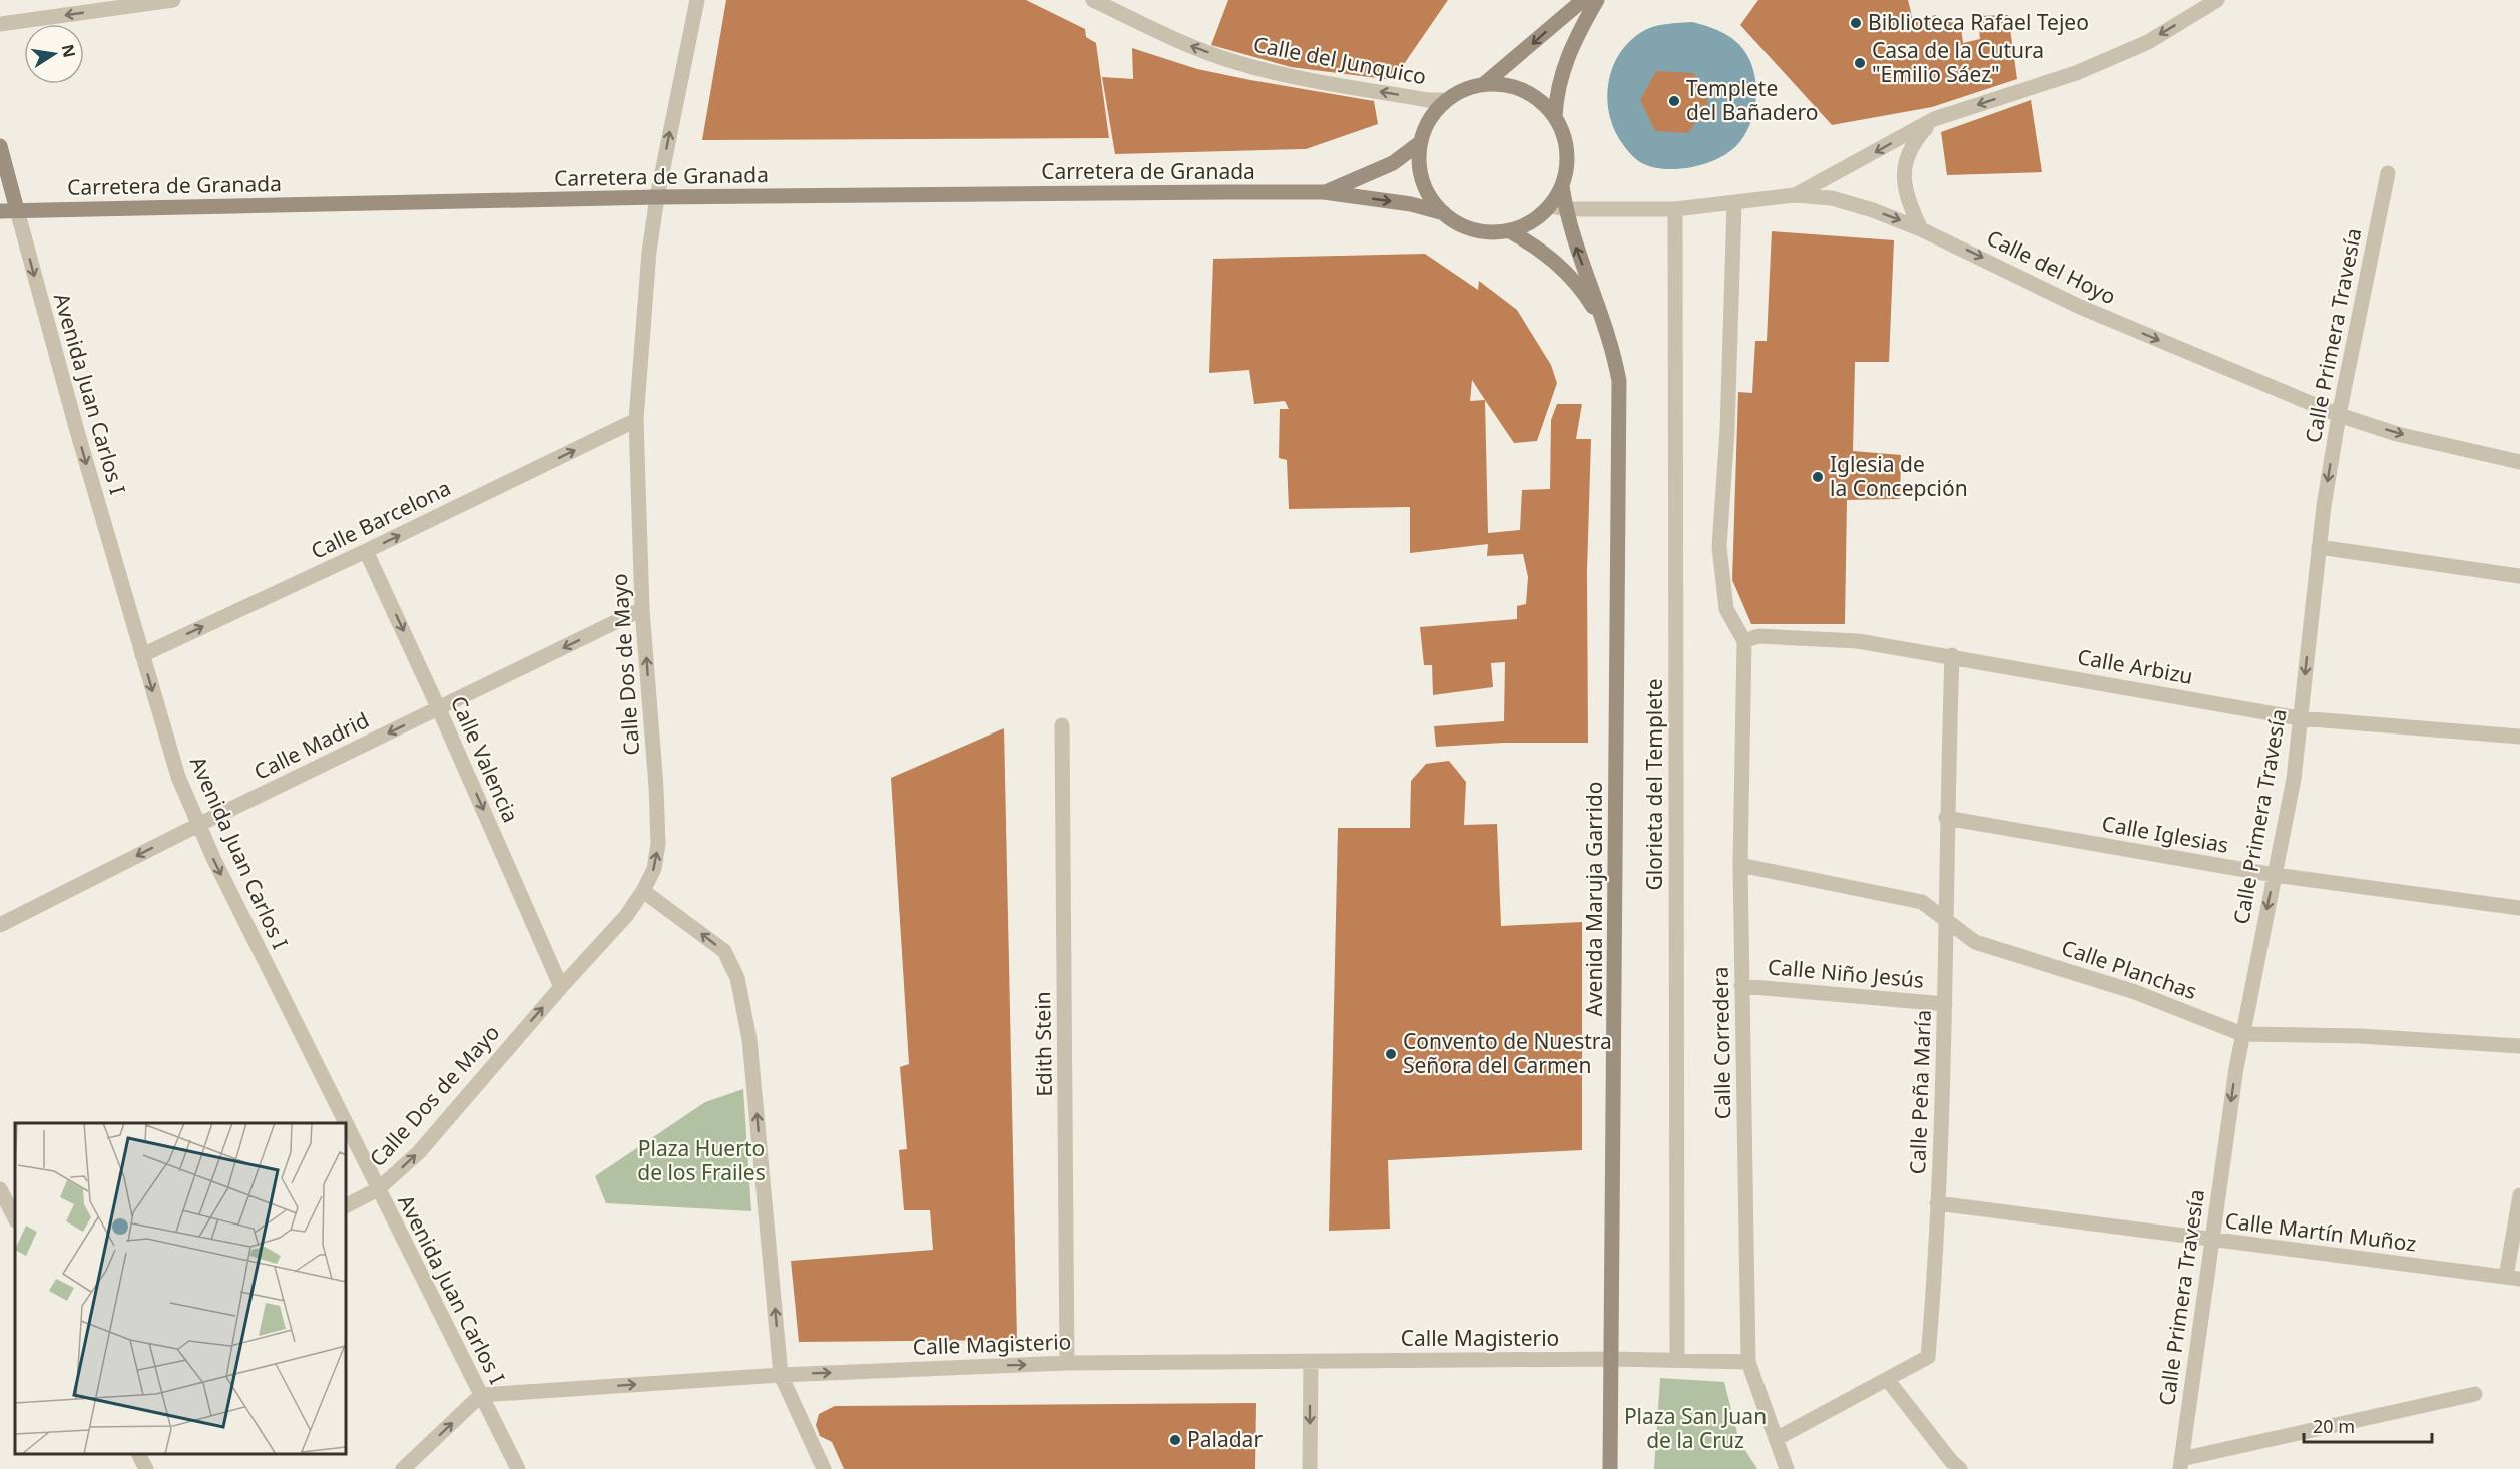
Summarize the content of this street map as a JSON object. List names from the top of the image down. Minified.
{"streets":{"main road":["Carretera de Granada","Avenida Juan Carlos I","Avenida Maruja Garrido"],"street":["Calle del Junquico","Calle del Hoyo","Calle Primera Travesía","Calle Barcelona","Calle Dos de Mayo","Calle Arbizu","Calle Madrid","Calle Valencia","Glorieta del Templete","Calle Iglesias","Calle Planchas","Calle Niño Jesús","Calle Corredera","Edith Stein","Calle Peña María","Calle Martín Muñoz","Calle Magisterio"]},"crossings":[["Calle del Junquico","Carretera de Granada"],["Calle del Junquico","Calle del Hoyo"],["Calle del Junquico","Avenida Maruja Garrido"],["Carretera de Granada","Calle del Hoyo"],["Carretera de Granada","Avenida Juan Carlos I"],["Carretera de Granada","Calle Dos de Mayo"],["Carretera de Granada","Avenida Maruja Garrido"],["Calle del Hoyo","Calle Primera Travesía"],["Calle del Hoyo","Glorieta del Templete"],["Calle del Hoyo","Avenida Maruja Garrido"],["Calle Primera Travesía","Calle Arbizu"],["Calle Primera Travesía","Calle Iglesias"],["Calle Primera Travesía","Calle Planchas"],["Calle Primera Travesía","Calle Martín Muñoz"],["Avenida Juan Carlos I","Calle Barcelona"],["Avenida Juan Carlos I","Calle Dos de Mayo"],["Avenida Juan Carlos I","Calle Madrid"],["Avenida Juan Carlos I","Calle Magisterio"],["Calle Barcelona","Calle Dos de Mayo"],["Calle Barcelona","Calle Valencia"],["Calle Dos de Mayo","Calle Madrid"],["Calle Dos de Mayo","Calle Valencia"],["Calle Arbizu","Calle Corredera"],["Calle Arbizu","Calle Peña María"],["Calle Madrid","Calle Valencia"],["Glorieta del Templete","Calle Magisterio"],["Calle Iglesias","Calle Peña María"],["Avenida Maruja Garrido","Calle Magisterio"],["Calle Planchas","Calle Corredera"],["Calle Planchas","Calle Peña María"],["Calle Niño Jesús","Calle Corredera"],["Calle Niño Jesús","Calle Peña María"],["Calle Corredera","Calle Peña María"],["Calle Corredera","Calle Magisterio"],["Edith Stein","Calle Magisterio"],["Calle Peña María","Calle Martín Muñoz"]],"one_way":["Calle del Junquico","Calle del Hoyo","Calle Primera Travesía","Avenida Juan Carlos I","Calle Barcelona","Calle Dos de Mayo","Calle Madrid","Calle Valencia","Calle Magisterio"],"parks":["Plaza Huerto de los Frailes","Plaza San Juan de la Cruz"],"places":["Biblioteca Rafael Tejeo","Casa de la Cutura \"Emilio Sáez\"","Templete del Bañadero","Iglesia de la Concepción","Convento de Nuestra Señora del Carmen","Paladar"],"scale_bar":"20 m","north":"right"}
